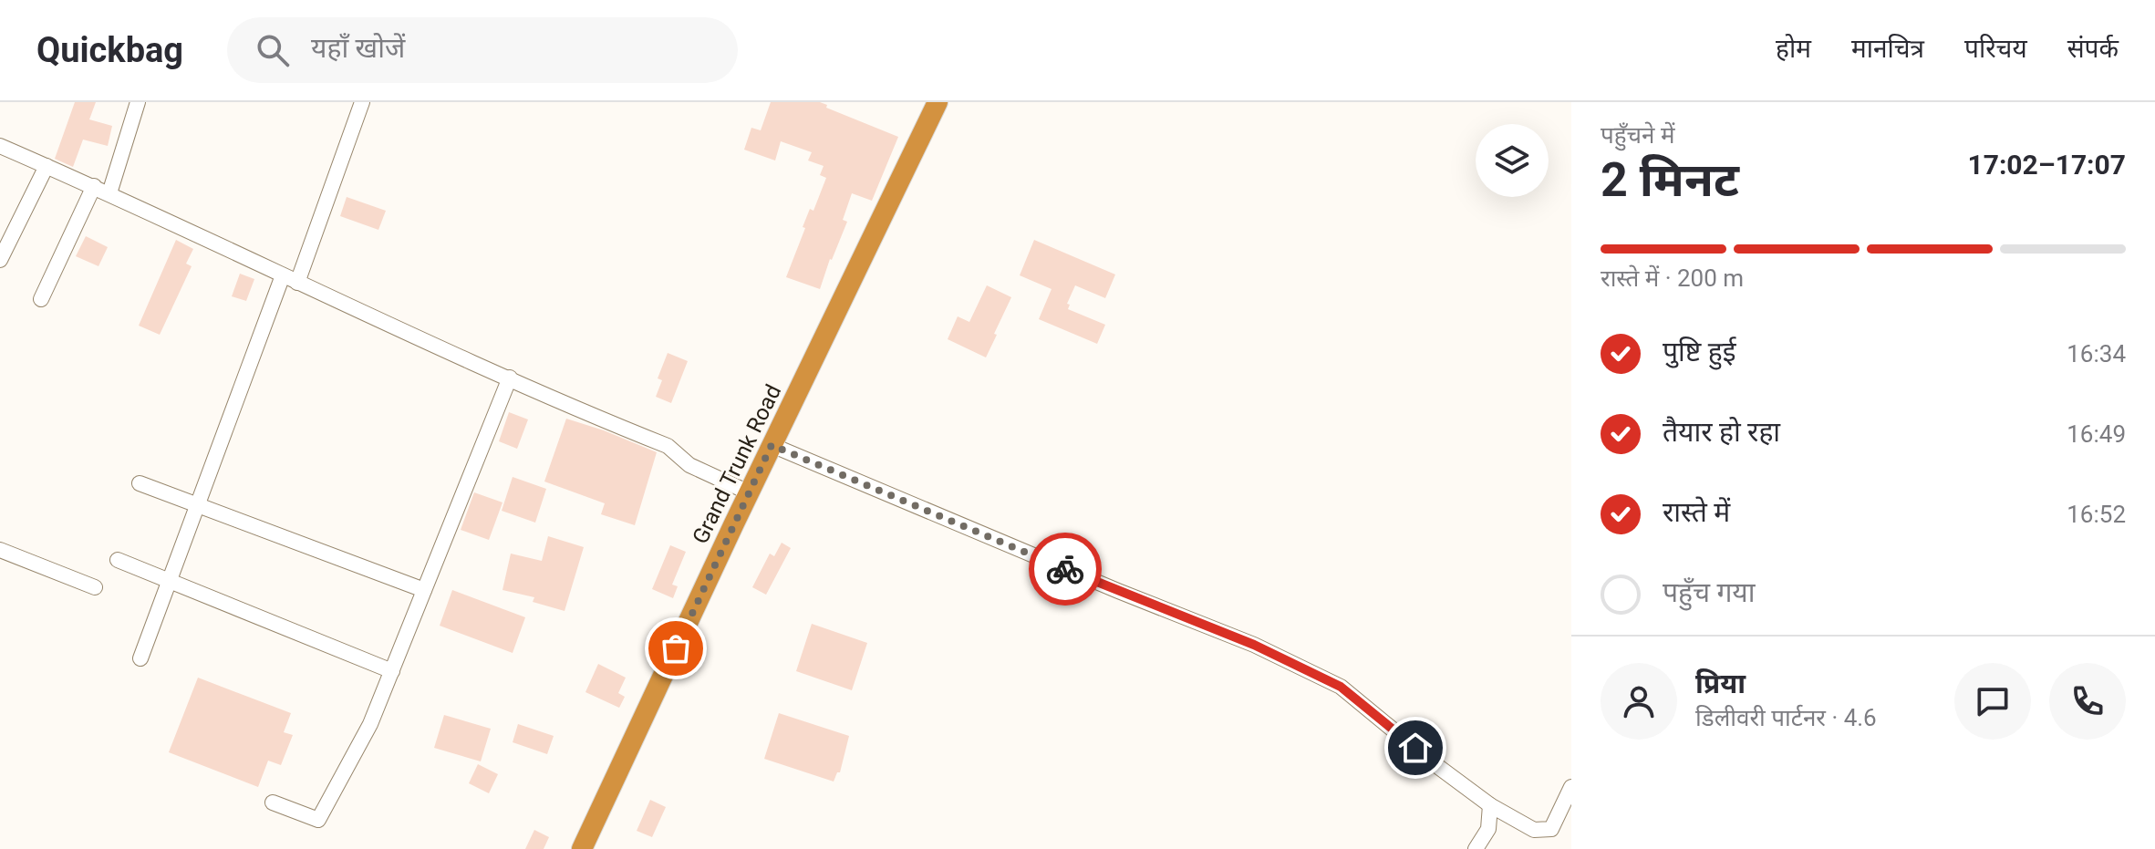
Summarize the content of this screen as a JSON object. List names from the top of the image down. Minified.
{"streets":{"highway":["Grand Trunk Road"]},"page":{"header":"Quickbag","search":"यहाँ खोजें","nav":["होम","मानचित्र","परिचय","संपर्क"],"heading":["2 मिनट","पहुँचने में","17:02–17:07"],"panel":["प्रिया","डिलीवरी पार्टनर · 4.6"],"bar":"रास्ते में · 200 m","list":[["पुष्टि हुई","16:34"],["तैयार हो रहा","16:49"],["रास्ते में","16:52"],"पहुँच गया"]}}
